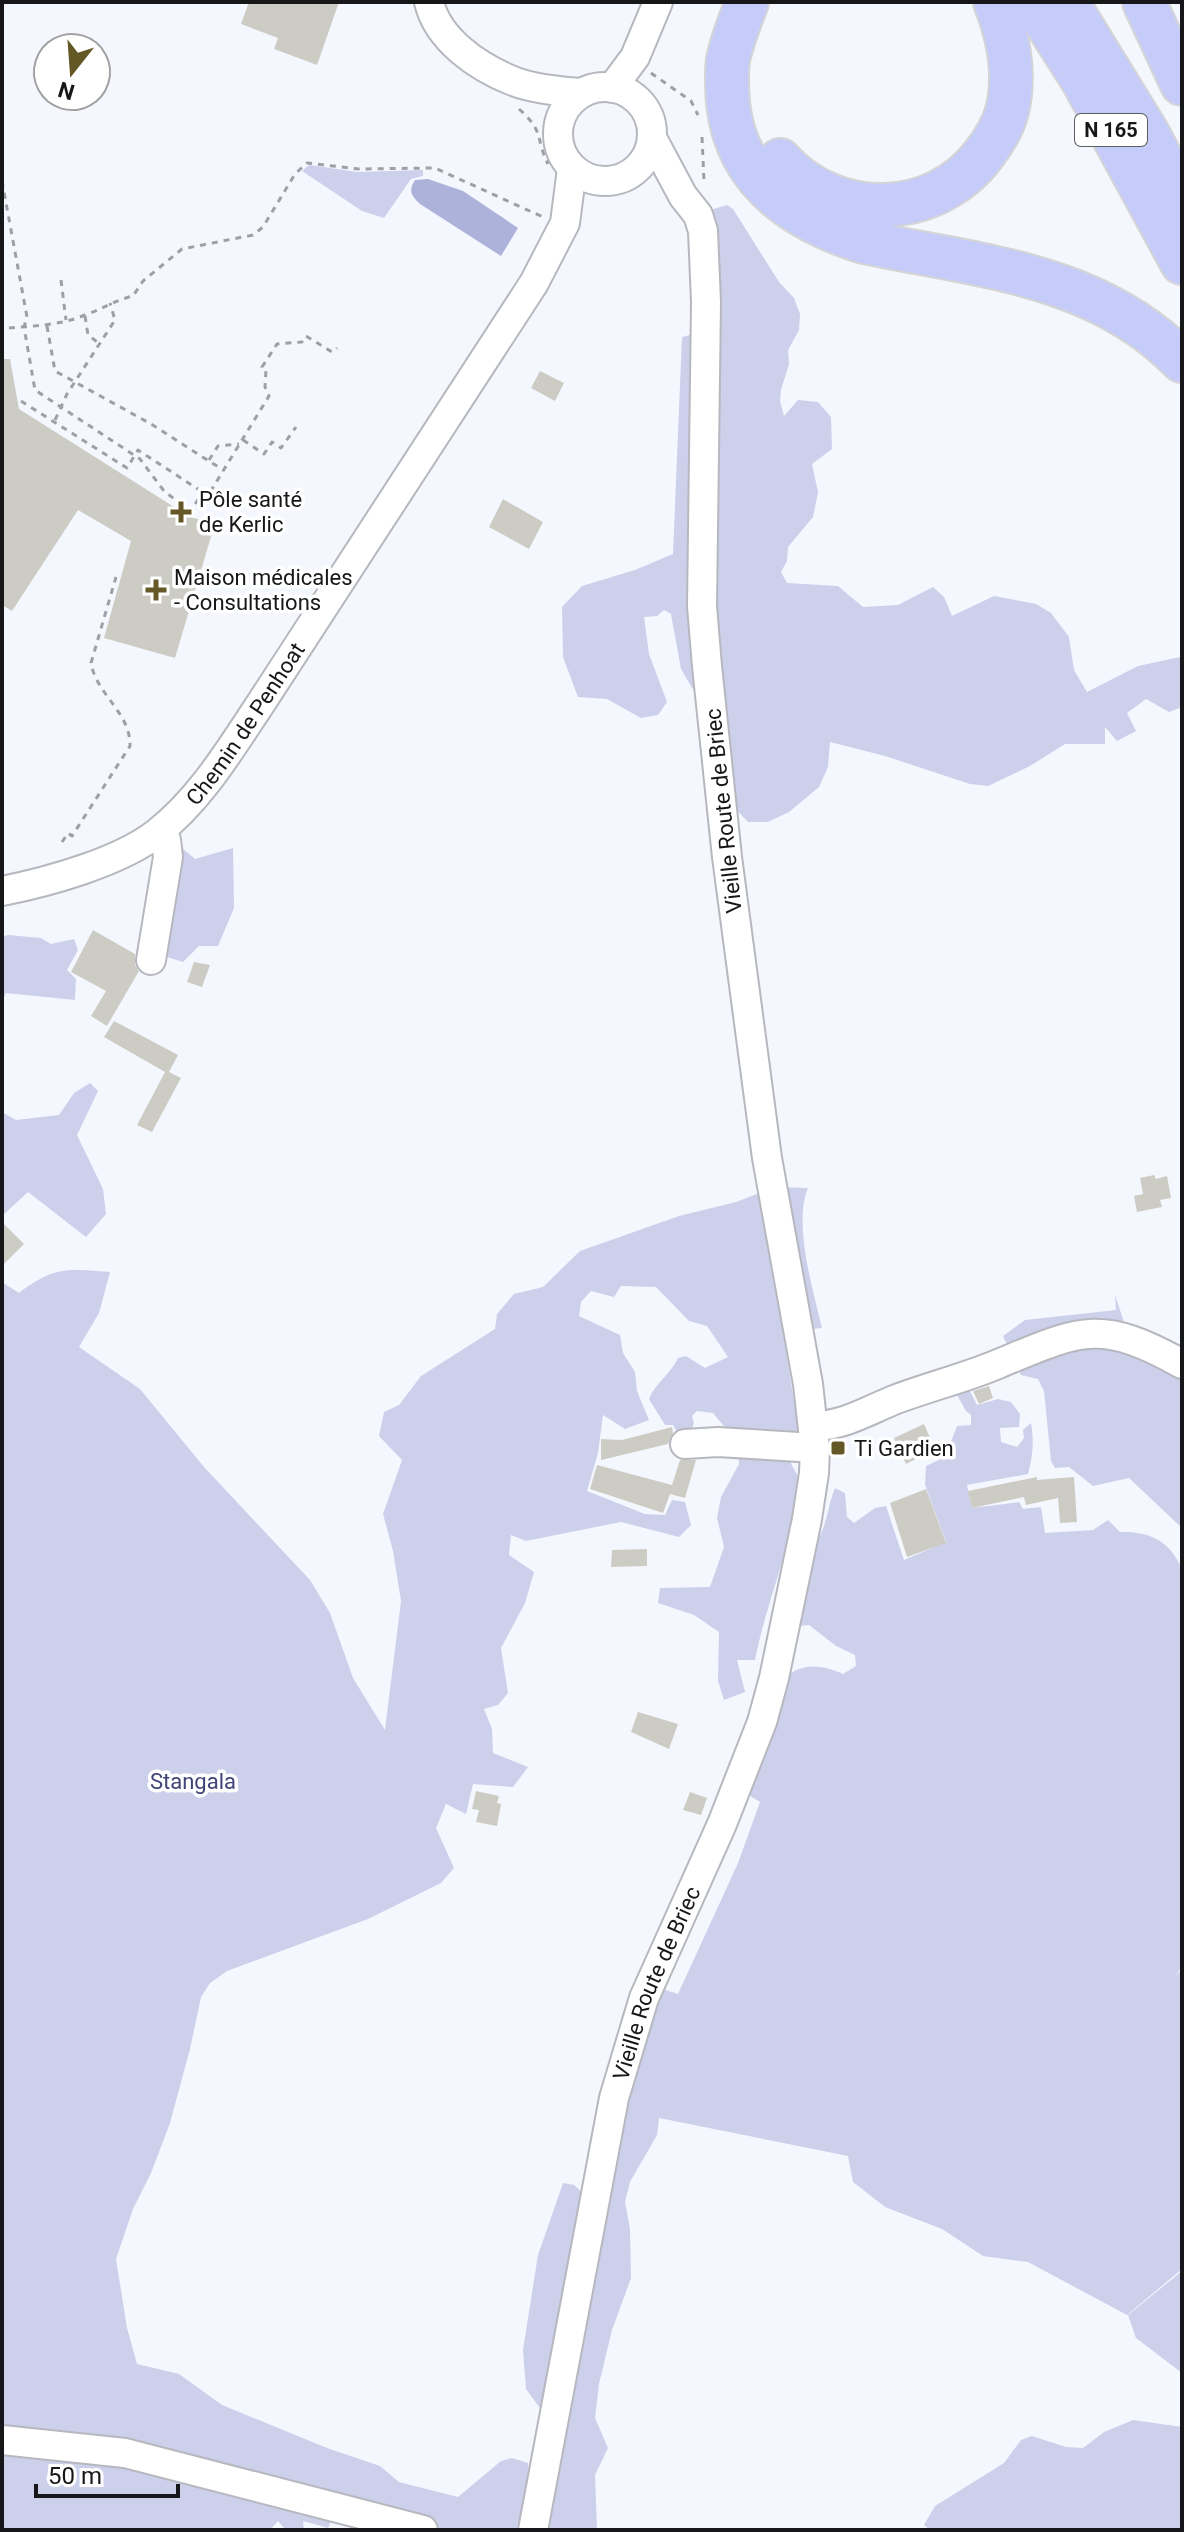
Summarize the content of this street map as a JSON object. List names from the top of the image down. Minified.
{"streets":{"highway":["N 165"],"street":["Chemin de Penhoat","Vieille Route de Briec"]},"crossings":[["Chemin de Penhoat","Vieille Route de Briec"]],"parks":["Stangala"],"places":{"health":["Pôle santé de Kerlic","Maison médicales - Consultations"],"transit":["Ti Gardien"]},"scale_bar":"50 m","north":"bottom"}
